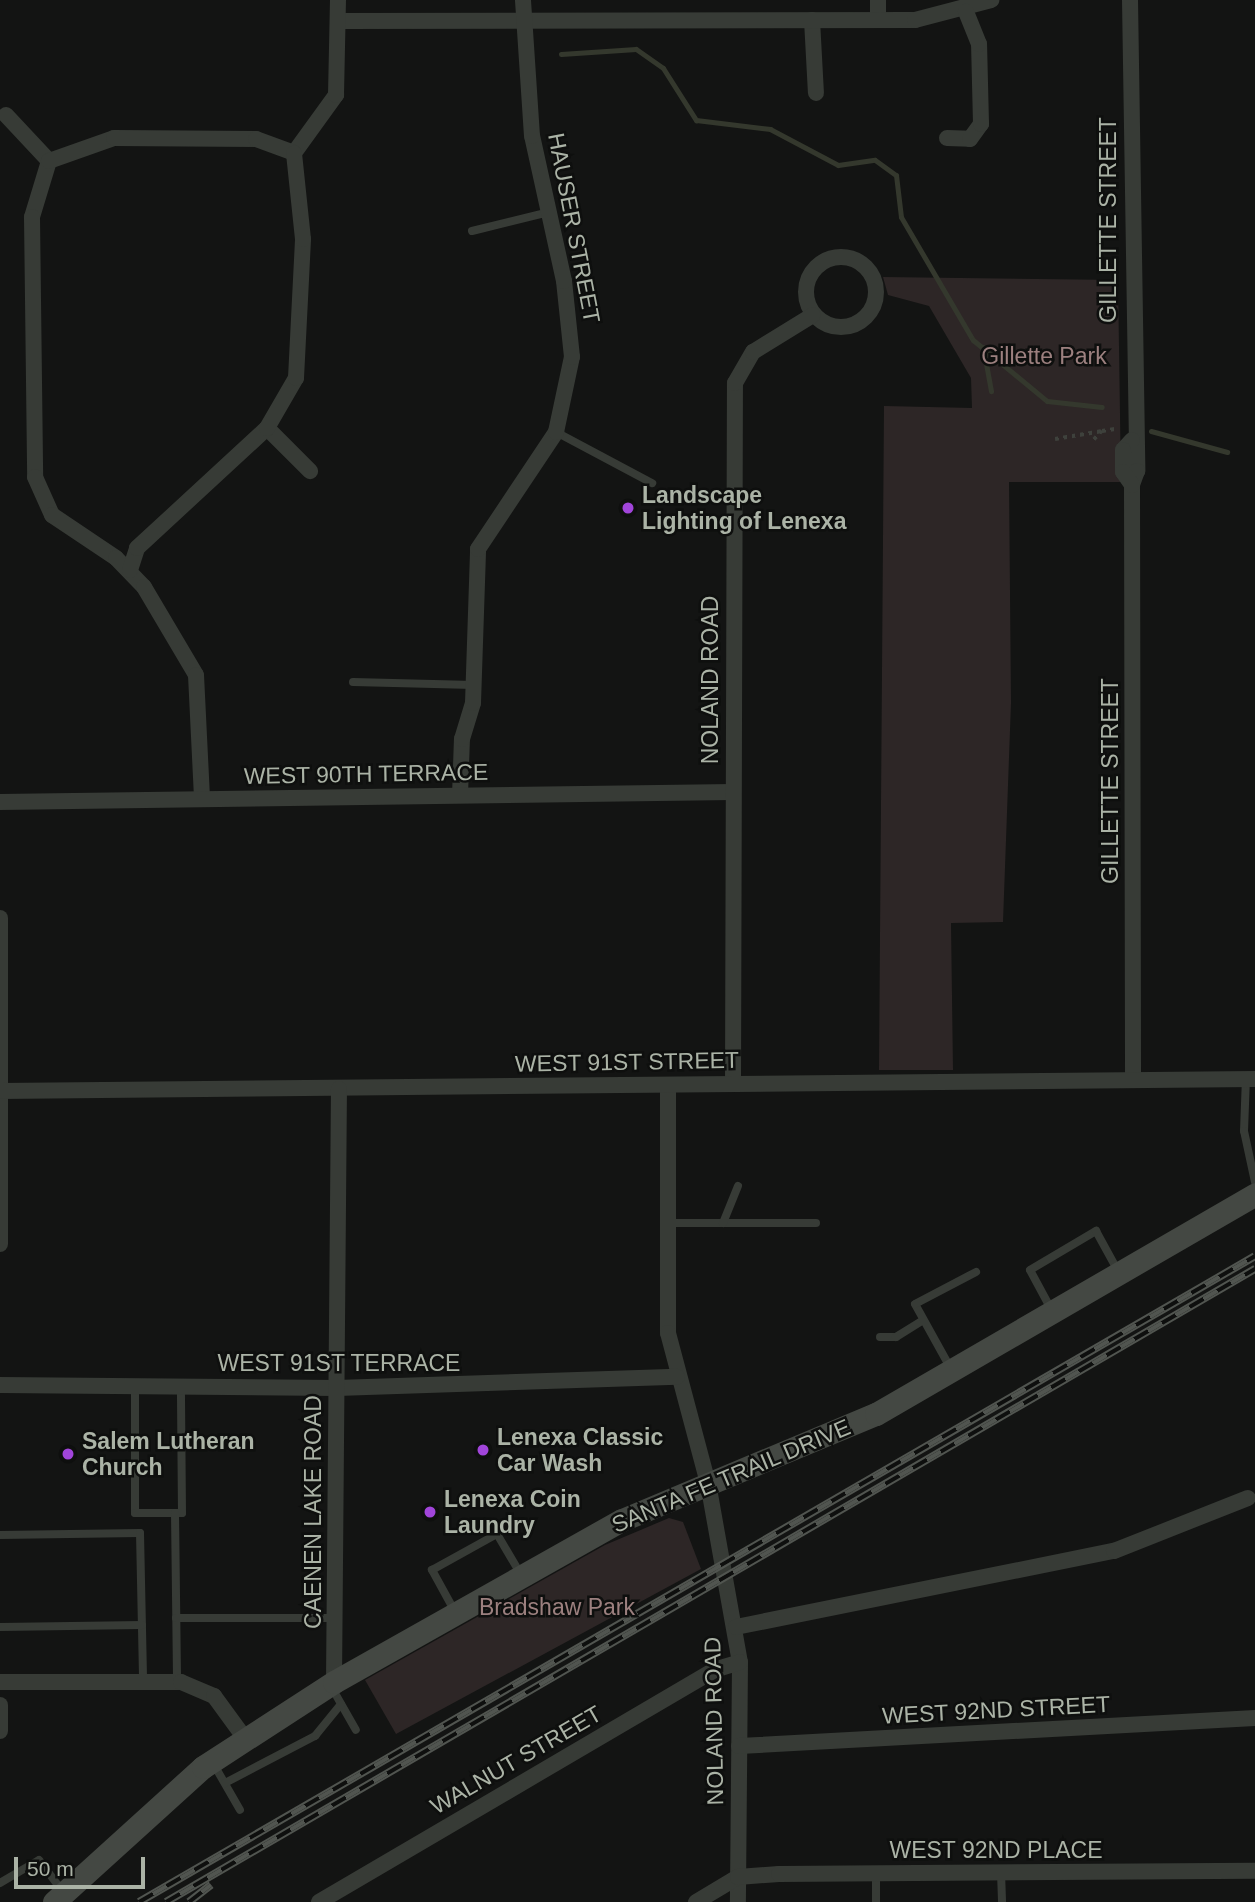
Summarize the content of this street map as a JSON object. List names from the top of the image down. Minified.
{"streets":{"main road":["SANTA FE TRAIL DRIVE"],"street":["GILLETTE STREET","HAUSER STREET","NOLAND ROAD","WEST 90TH TERRACE","WEST 91ST STREET","WEST 91ST TERRACE","CAENEN LAKE ROAD","WEST 92ND STREET","WALNUT STREET","WEST 92ND PLACE"]},"crossings":[["GILLETTE STREET","WEST 91ST STREET"],["HAUSER STREET","WEST 90TH TERRACE"],["NOLAND ROAD","WEST 90TH TERRACE"],["NOLAND ROAD","WEST 91ST STREET"],["NOLAND ROAD","WEST 91ST TERRACE"],["NOLAND ROAD","SANTA FE TRAIL DRIVE"],["NOLAND ROAD","WEST 92ND STREET"],["NOLAND ROAD","WALNUT STREET"],["NOLAND ROAD","WEST 92ND PLACE"],["WEST 91ST STREET","CAENEN LAKE ROAD"],["WEST 91ST TERRACE","CAENEN LAKE ROAD"],["SANTA FE TRAIL DRIVE","CAENEN LAKE ROAD"]],"parks":["Gillette Park","Bradshaw Park"],"places":["Landscape Lighting of Lenexa","Lenexa Classic Car Wash","Salem Lutheran Church","Lenexa Coin Laundry"],"scale_bar":"50 m"}
